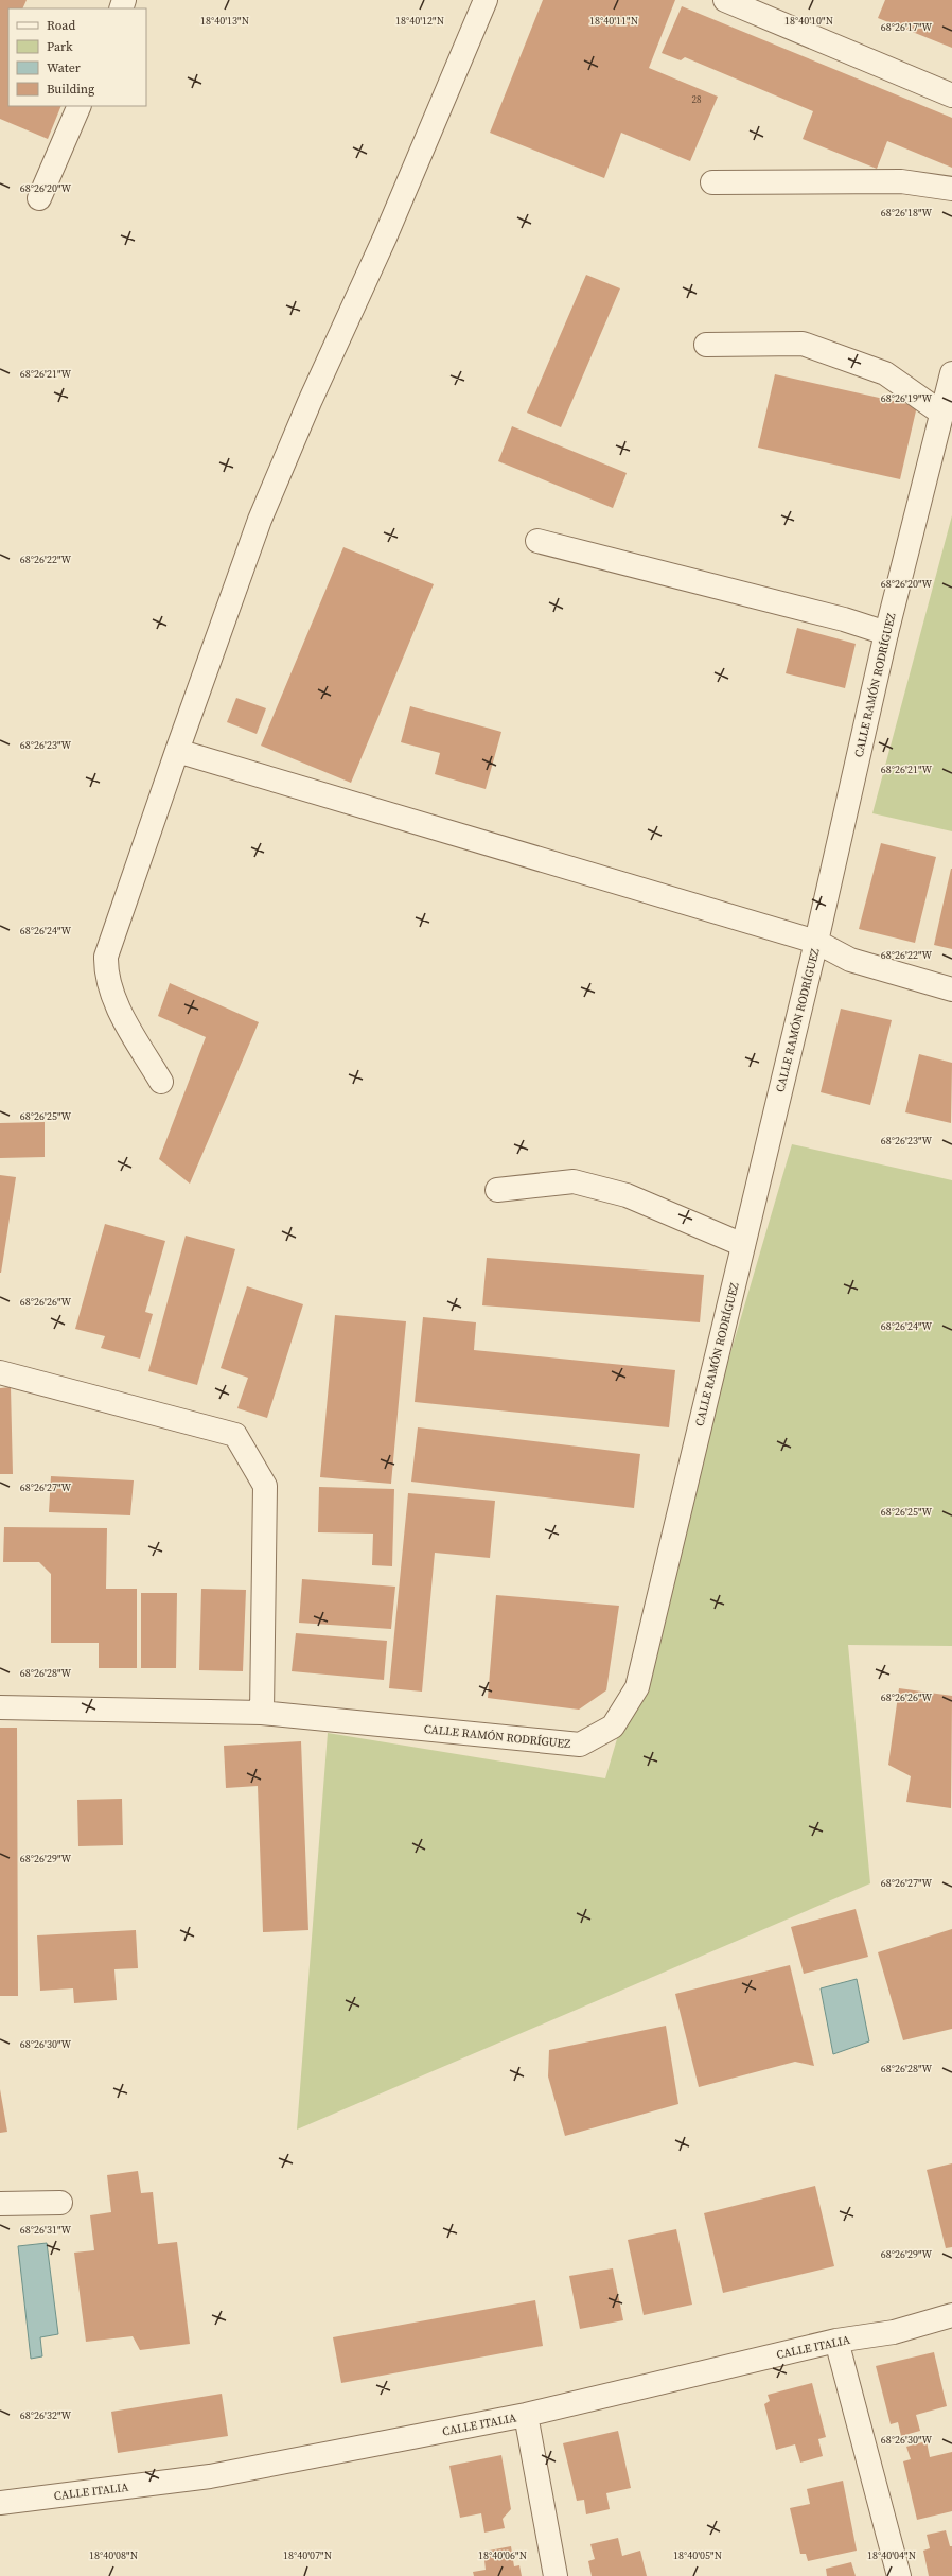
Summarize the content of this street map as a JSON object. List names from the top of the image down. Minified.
{"streets":{"street":["CALLE RAMÓN RODRÍGUEZ","CALLE ITALIA"]},"house_numbers":["28"],"legend":["Road","Park","Water","Building"],"coordinates":["18°40'10\"N","18°40'13\"N","18°40'12\"N","18°40'11\"N","68°26'17\"W","68°26'20\"W","68°26'18\"W","68°26'21\"W","68°26'19\"W","68°26'22\"W","68°26'23\"W","68°26'24\"W","68°26'25\"W","68°26'26\"W","68°26'27\"W","68°26'28\"W","68°26'29\"W","68°26'30\"W","68°26'31\"W","68°26'32\"W","18°40'08\"N","18°40'07\"N","18°40'06\"N","18°40'05\"N","18°40'04\"N"]}
